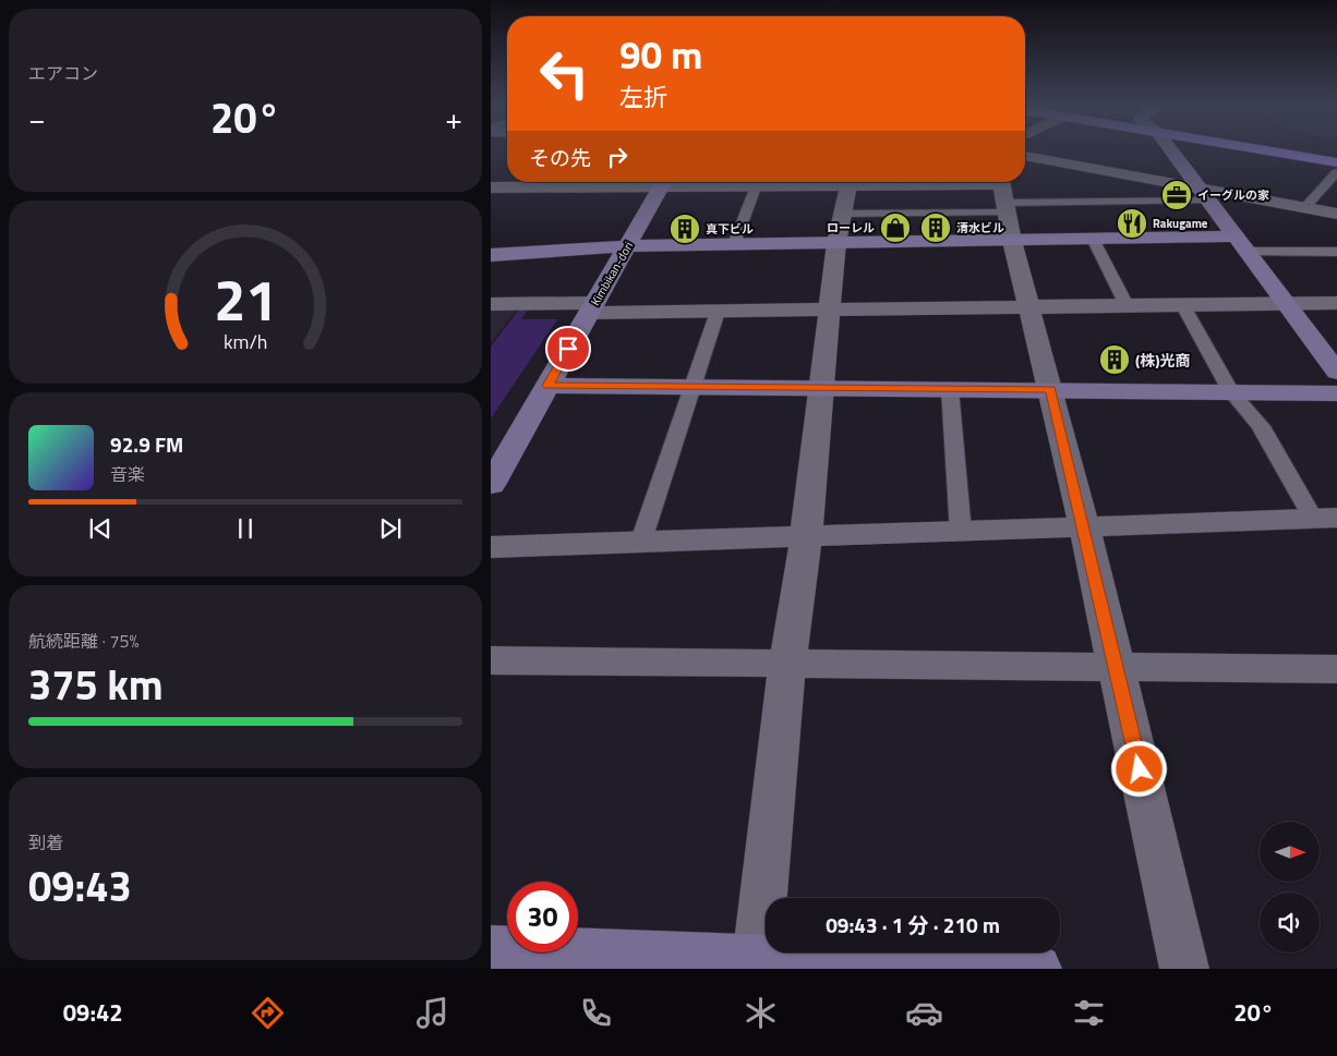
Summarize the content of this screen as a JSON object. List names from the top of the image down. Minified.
{"streets":{"street":["Kimbikan-dori"]},"places":{"office":["イーグルの家"],"restaurant":["Rakugame"],"shop":["ローレル"],"building":["清水ビル","真下ビル","(株)光商"]},"north":"right","page":{"tile":["エアコン",["航続距離 · 75%","375 km"],["到着","09:43"]],"turn":["90 m","左折"],"heat":["−","20°","+"],"then":"その先","song":["92.9 FM","音楽"],"limit":"30","trip":"09:43 · 1 分 · 210 m","tabs":["09:42","20°"],"gauge":["21","km/h"]}}
